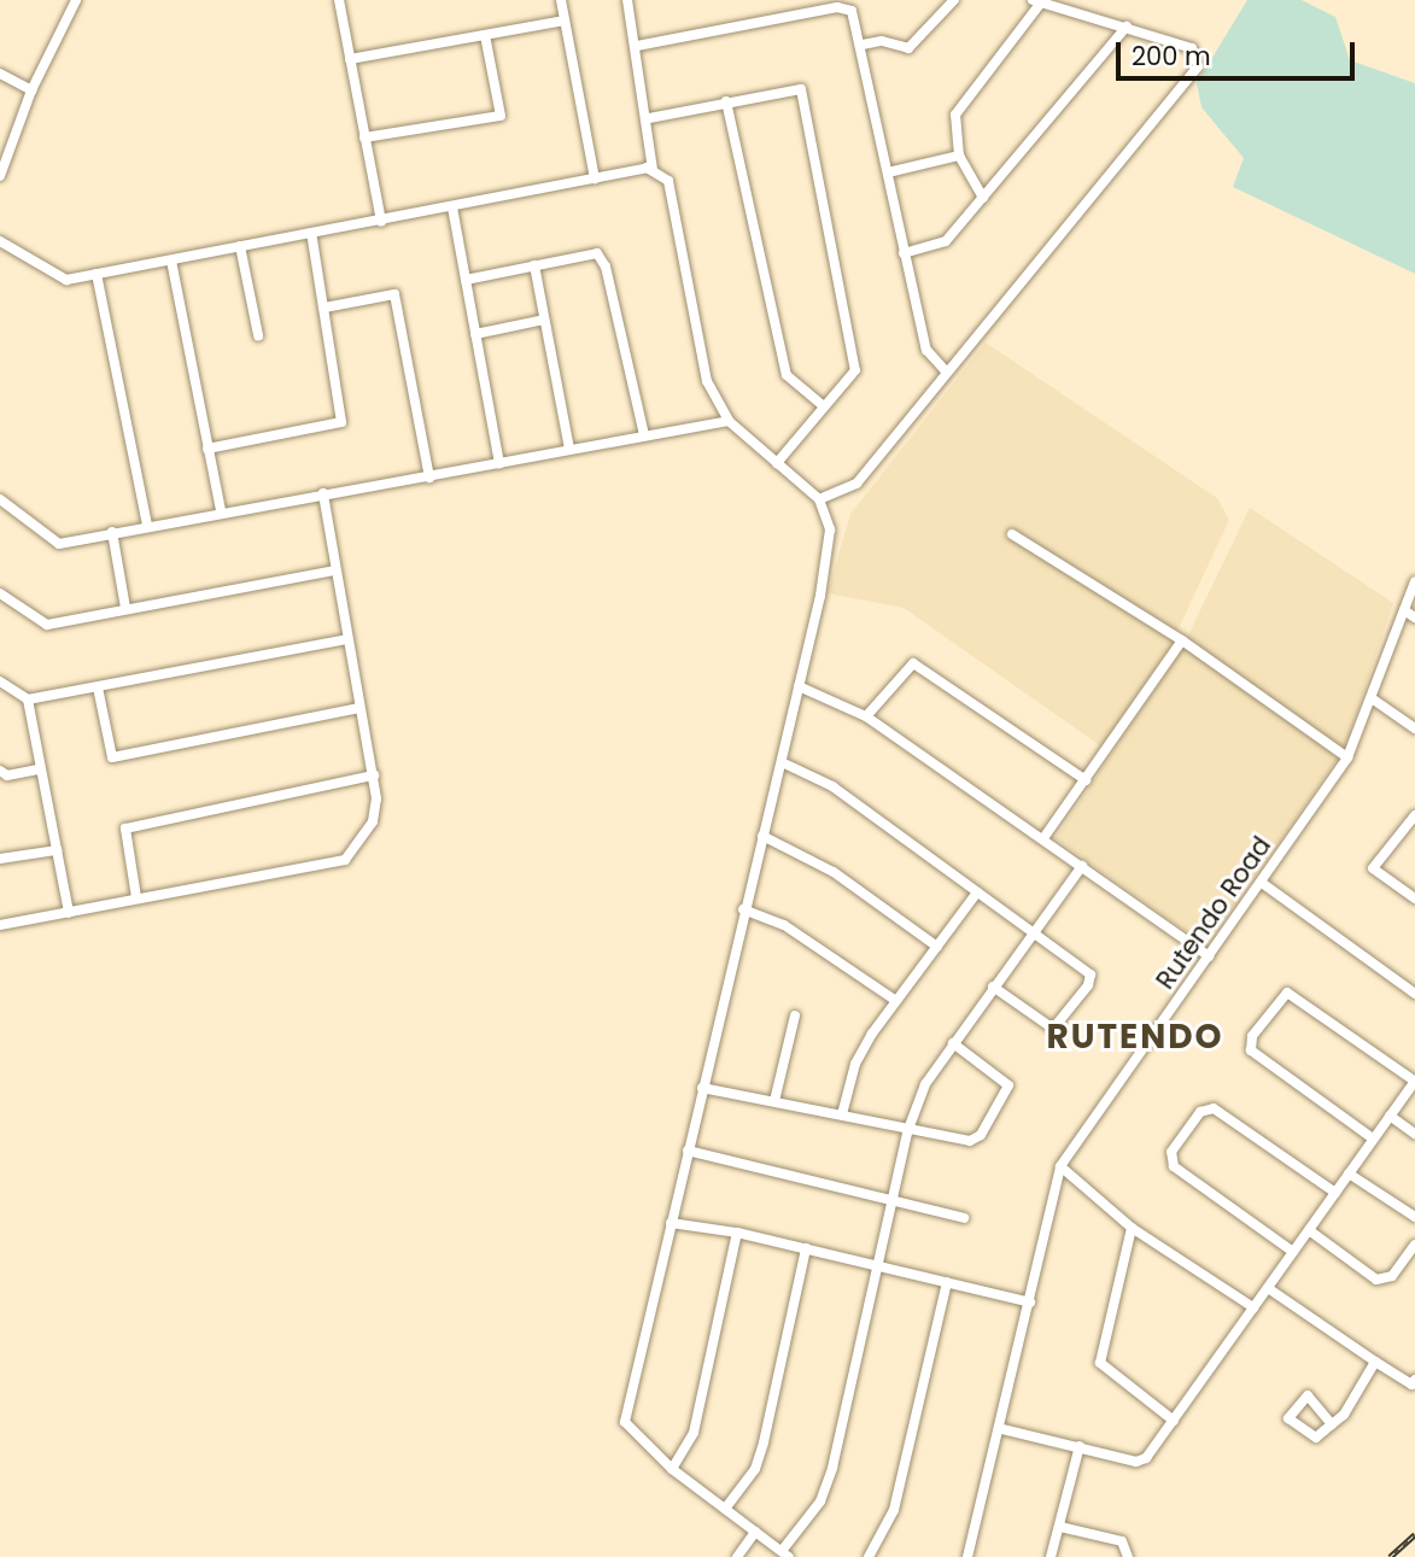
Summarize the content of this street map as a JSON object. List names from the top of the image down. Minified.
{"streets":{"street":["Rutendo Road"]},"districts":["RUTENDO"],"scale_bar":"200 m"}
